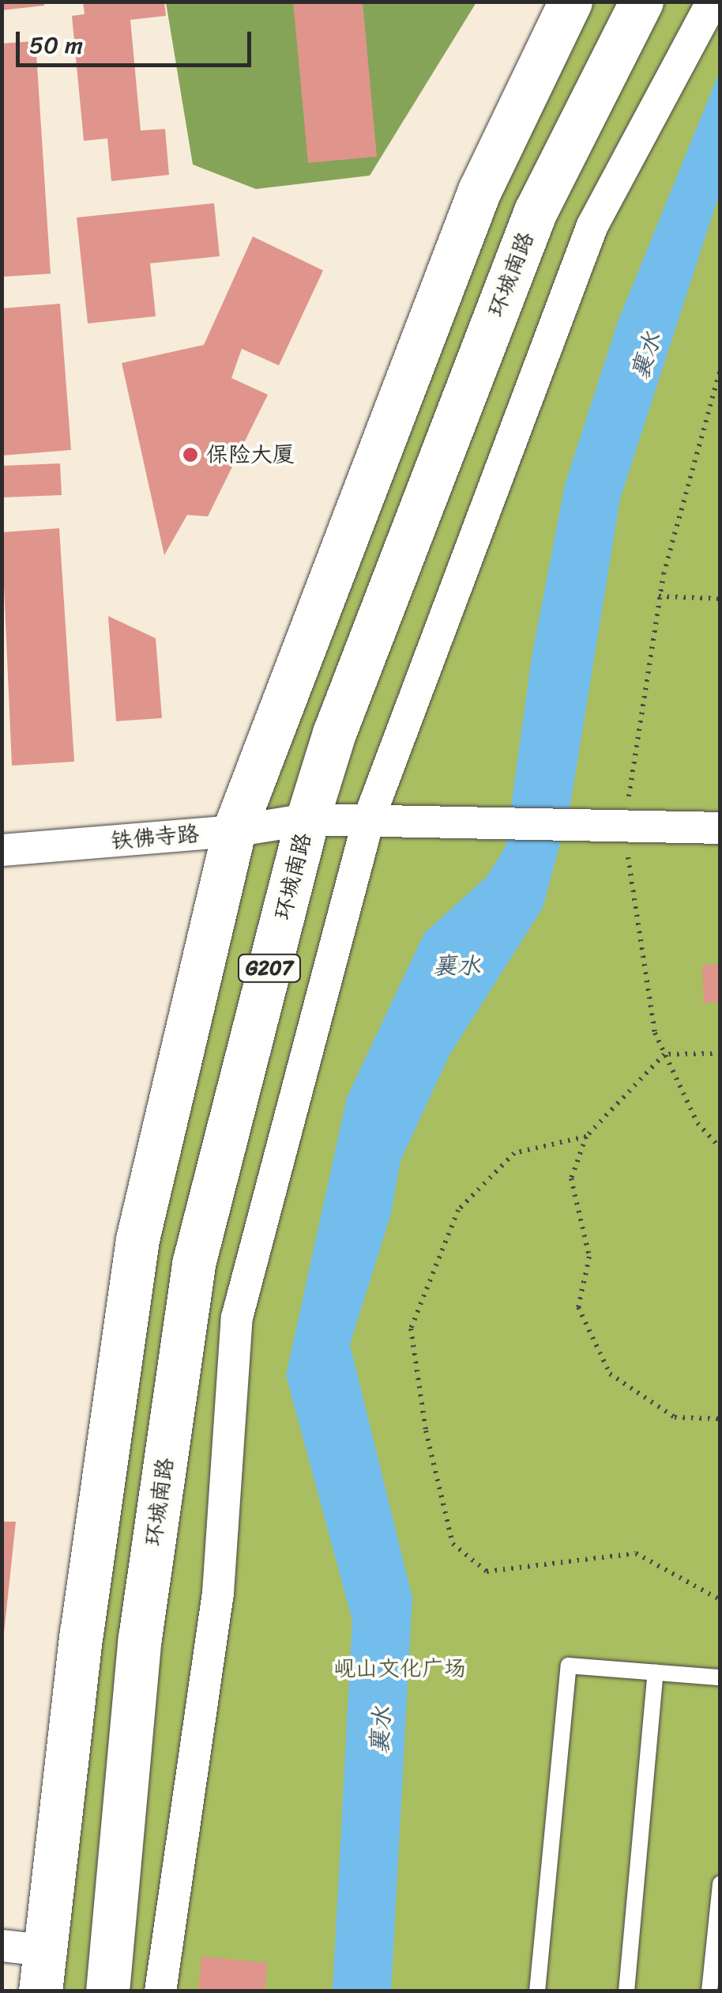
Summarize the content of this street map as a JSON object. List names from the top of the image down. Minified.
{"streets":{"highway":["环城南路","G207"],"street":["铁佛寺路"]},"crossings":[["环城南路","铁佛寺路"]],"water":["襄水"],"parks":["岘山文化广场"],"places":["保险大厦"],"scale_bar":"50 m"}
